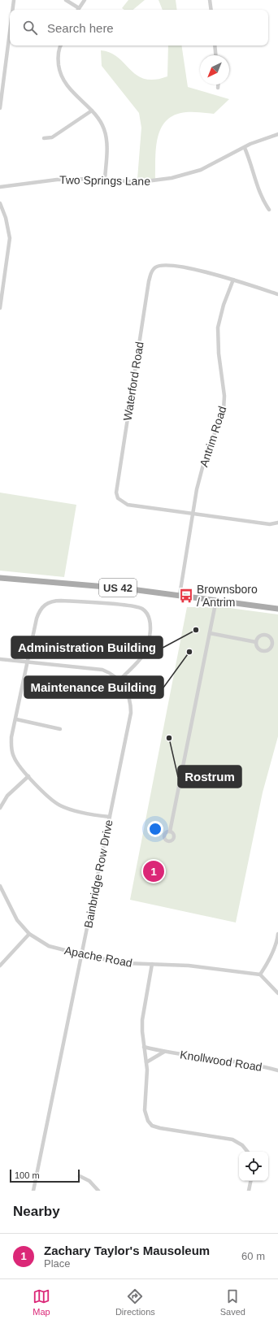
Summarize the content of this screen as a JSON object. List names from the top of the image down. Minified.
{"streets":{"main road":["US 42"],"street":["Two Springs Lane","Waterford Road","Antrim Road","Bainbridge Row Drive","Apache Road","Knollwood Road"]},"crossings":[["Waterford Road","Antrim Road"],["Antrim Road","US 42"],["Bainbridge Row Drive","Apache Road"]],"places":{"bus stop":["Brownsboro / Antrim"],"other":["Administration Building","Maintenance Building","Rostrum"]},"scale_bar":"100 m","north":"bottom left","page":{"search":"Search here","pins":"1","scale":"100 m","heading":"Nearby","list":[{"mark":"1","name":"Zachary Taylor's Mausoleum","note":"Place","value":"60 m"}],"nav":["Map","Directions","Saved"]}}
